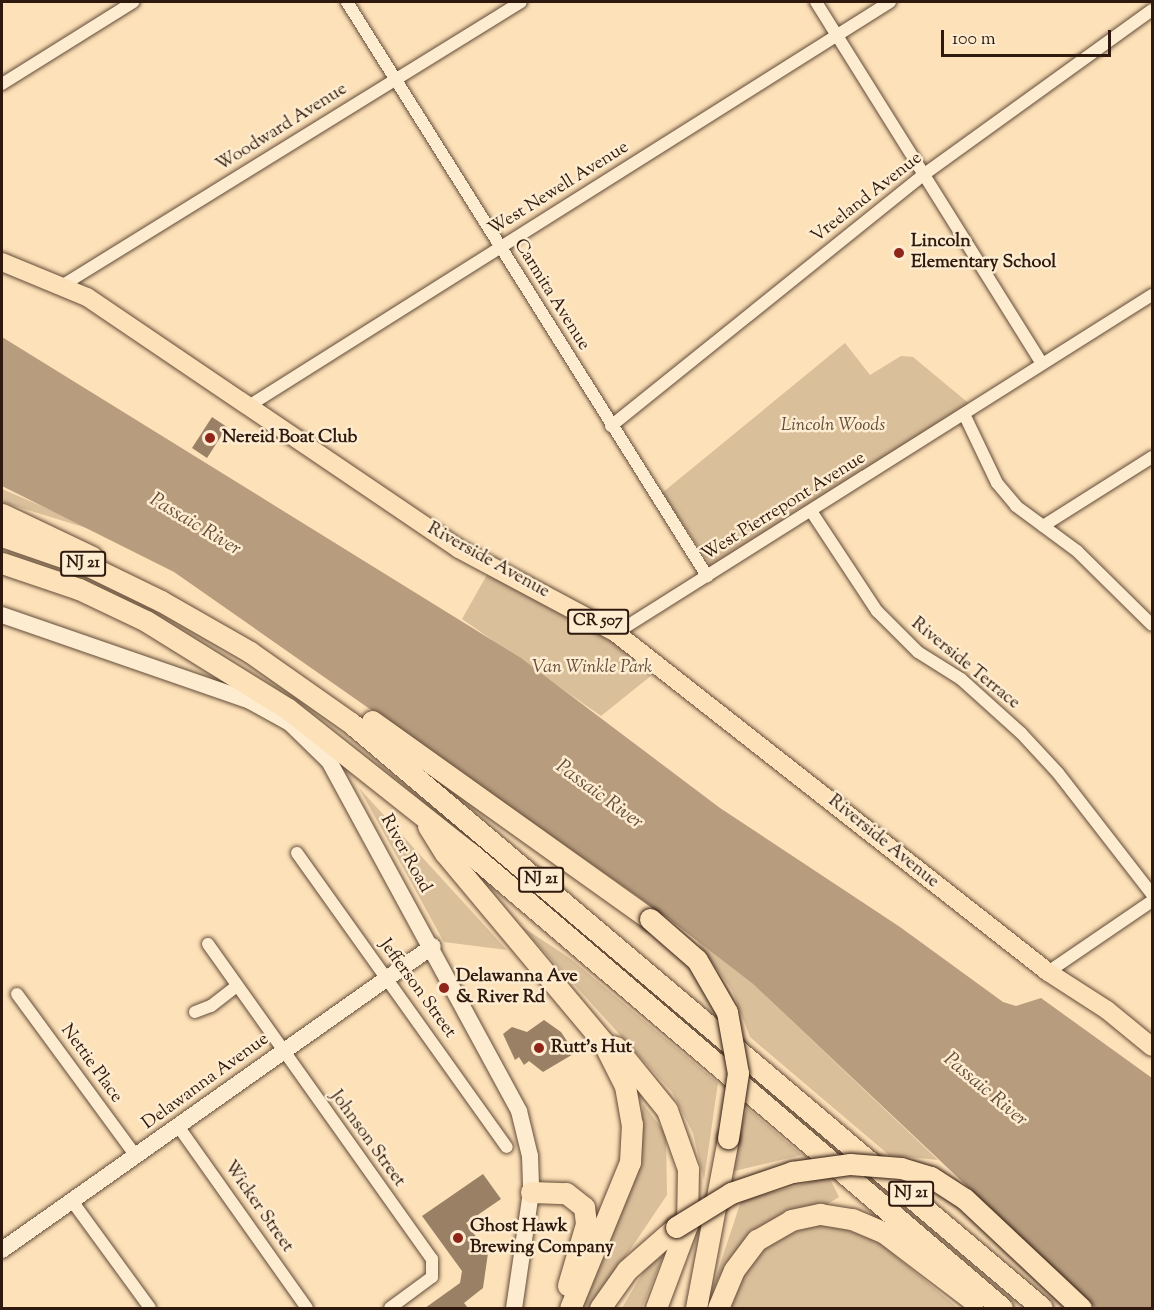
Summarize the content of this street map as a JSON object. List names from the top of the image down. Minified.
{"streets":{"highway":["NJ 21"],"main road":["Riverside Avenue","CR 507"],"street":["Woodward Avenue","West Newell Avenue","Vreeland Avenue","Carmita Avenue","West Pierrepont Avenue","Riverside Terrace","River Road","Jefferson Street","Nettie Place","Delawanna Avenue","Johnson Street","Wicker Street"]},"crossings":[["Woodward Avenue","Carmita Avenue"],["Woodward Avenue","Riverside Avenue"],["West Newell Avenue","Carmita Avenue"],["West Newell Avenue","Riverside Avenue"],["Vreeland Avenue","Carmita Avenue"],["Carmita Avenue","West Pierrepont Avenue"],["West Pierrepont Avenue","Riverside Avenue"],["West Pierrepont Avenue","Riverside Terrace"],["River Road","Delawanna Avenue"],["Jefferson Street","Delawanna Avenue"],["Nettie Place","Delawanna Avenue"],["Delawanna Avenue","Johnson Street"],["Delawanna Avenue","Wicker Street"]],"water":["Passaic River"],"parks":["Lincoln Woods","Van Winkle Park"],"places":["Lincoln Elementary School","Nereid Boat Club","Delawanna Ave & River Rd","Rutt's Hut","Ghost Hawk Brewing Company"],"scale_bar":"100 m"}
